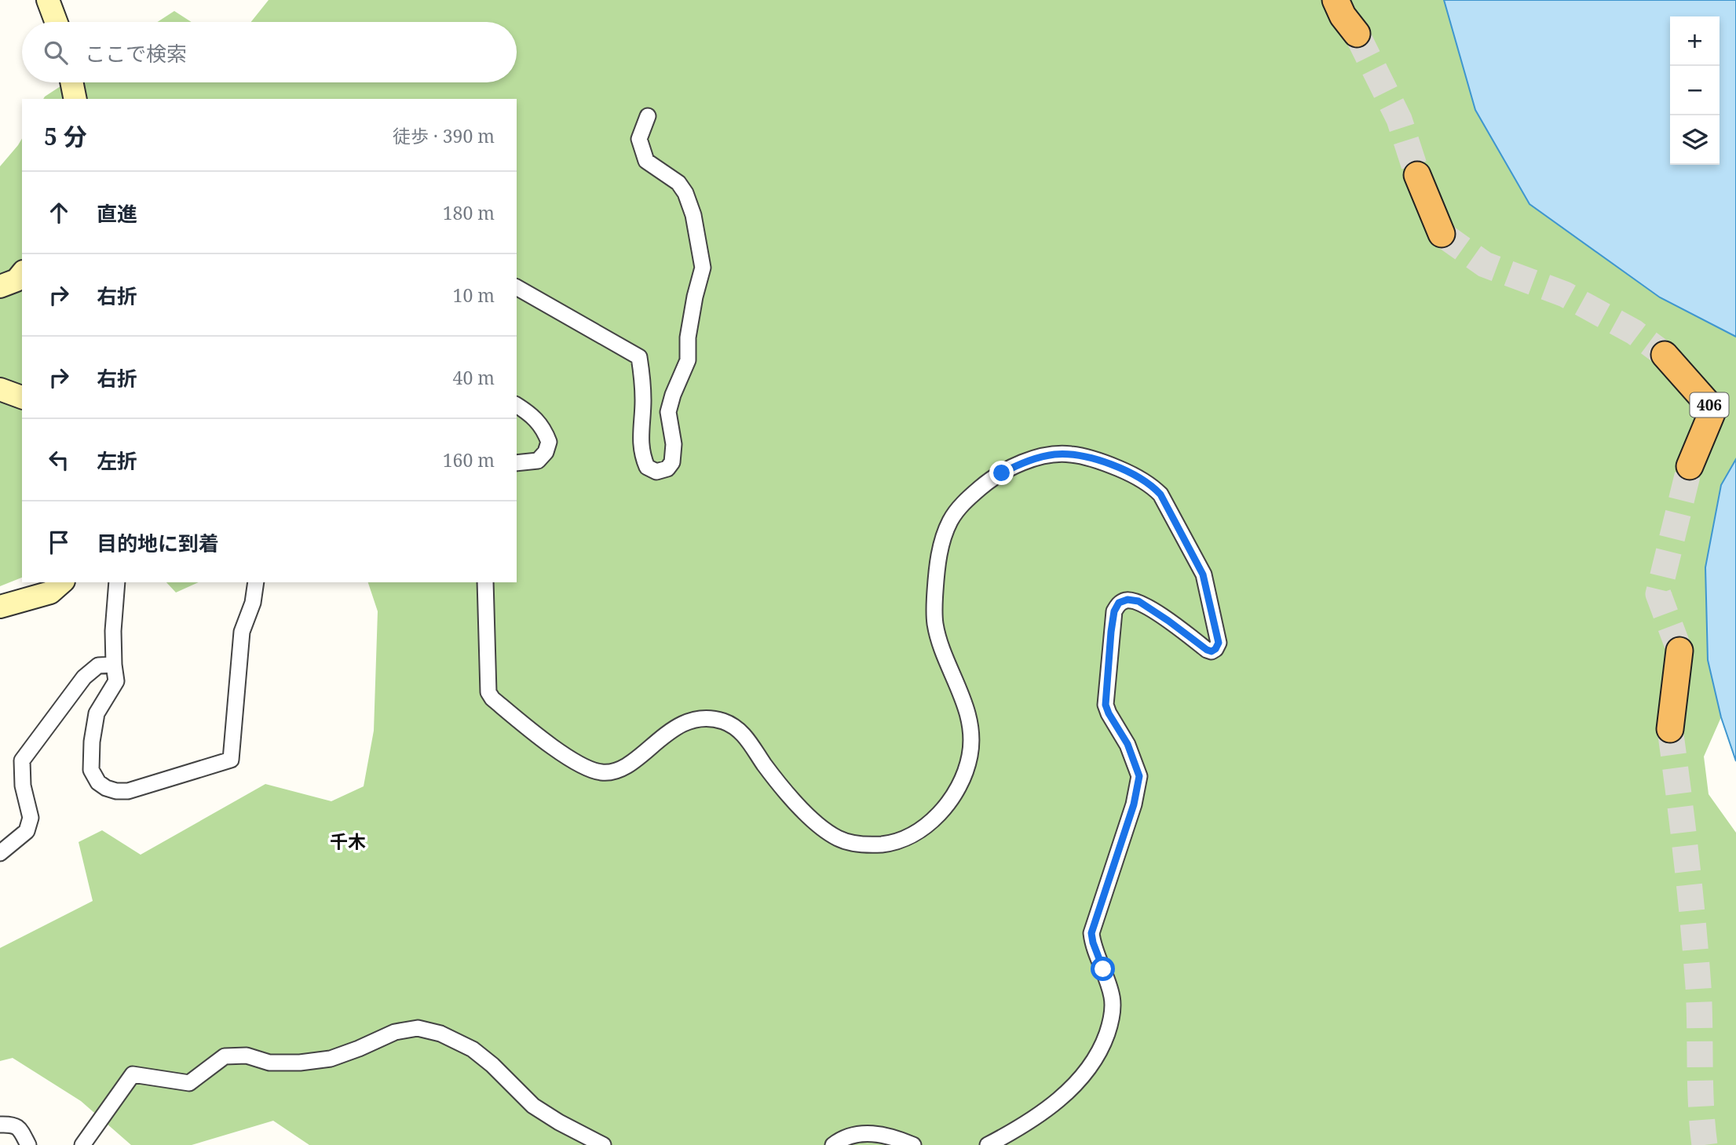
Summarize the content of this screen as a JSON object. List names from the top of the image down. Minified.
{"streets":{"highway":["406"]},"districts":["千木"],"page":{"map_buttons":["+","−"],"search":"ここで検索","heading":["5 分","徒歩 · 390 m"],"list":[["直進","180 m"],["右折","10 m"],["右折","40 m"],["左折","160 m"],"目的地に到着"]}}
